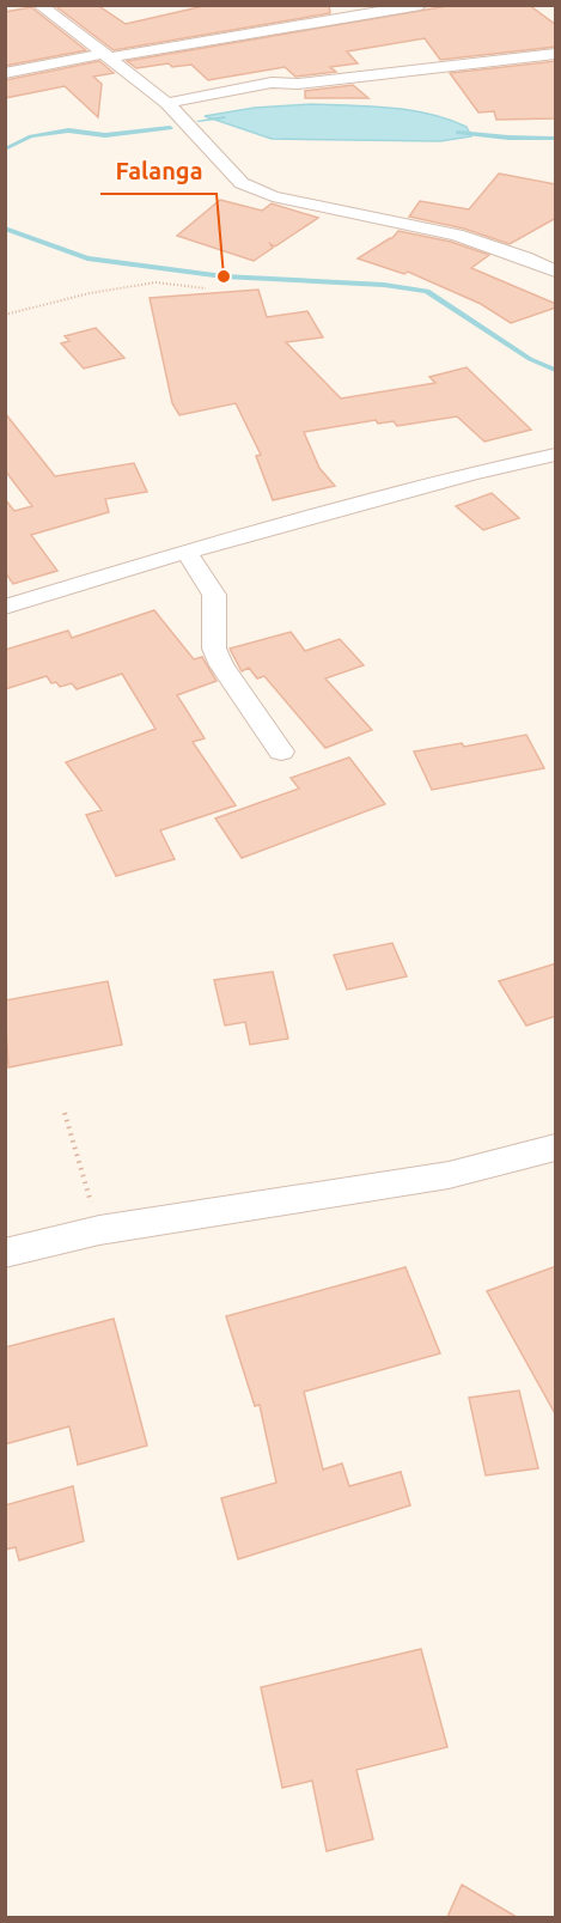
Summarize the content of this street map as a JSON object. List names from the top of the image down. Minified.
{"places":["Falanga"]}
